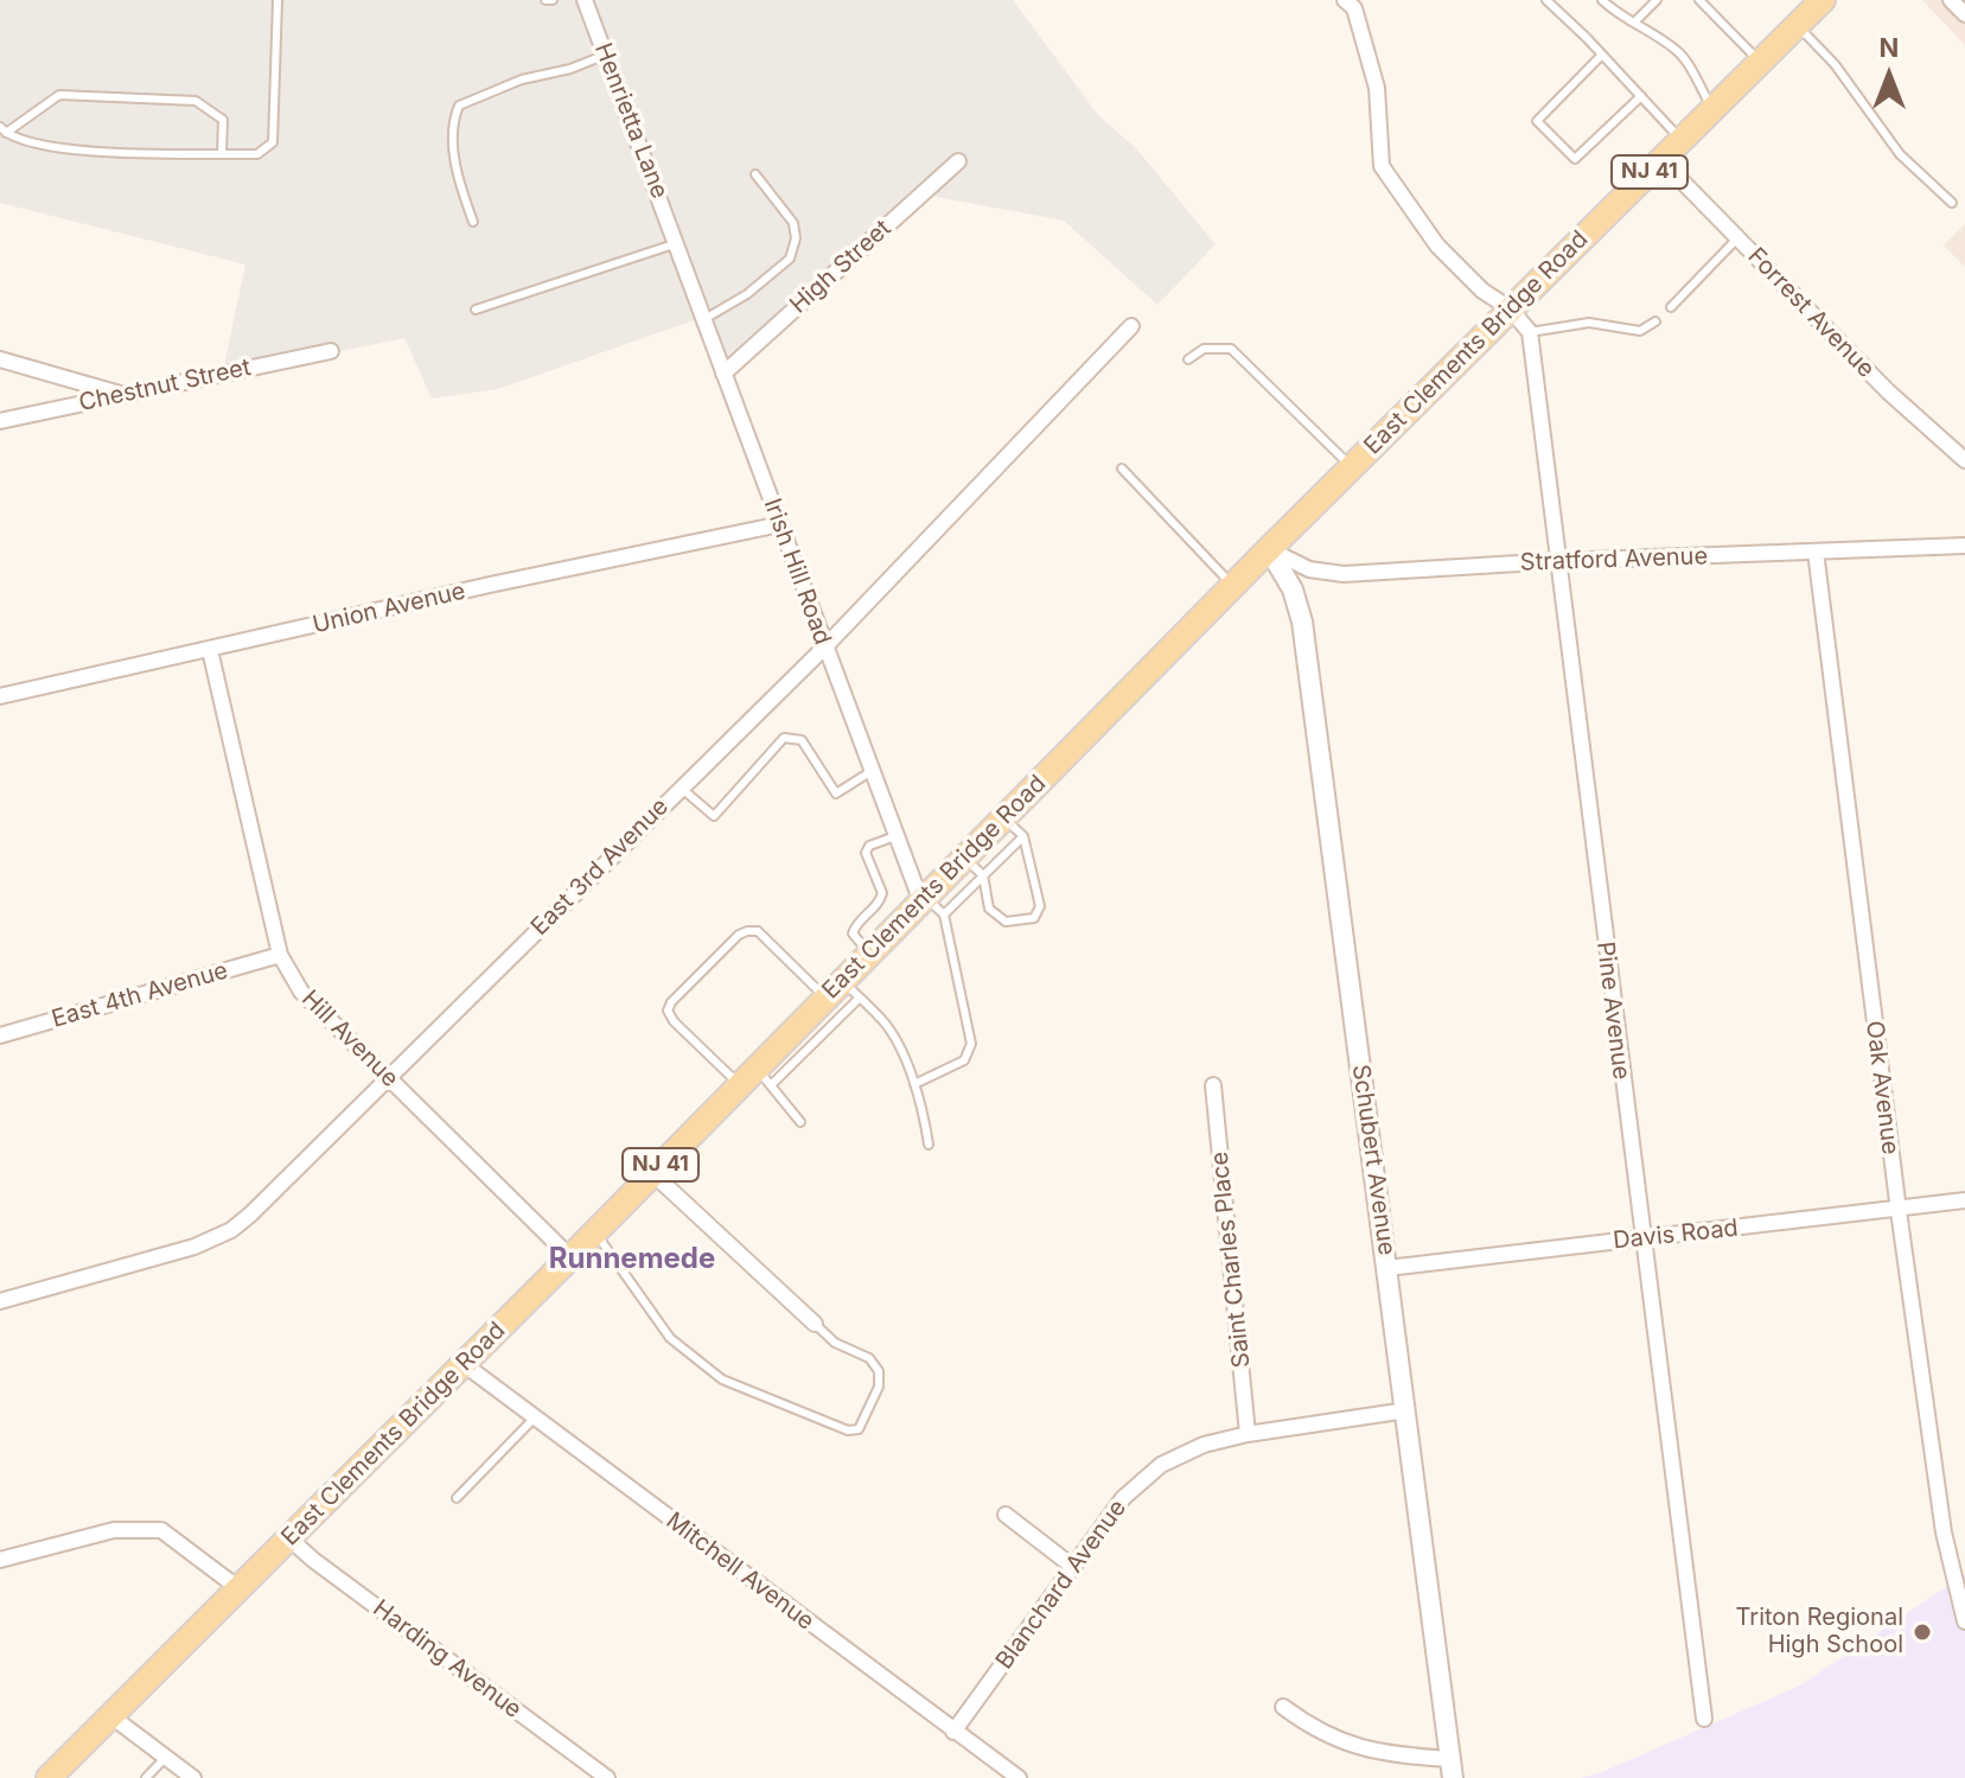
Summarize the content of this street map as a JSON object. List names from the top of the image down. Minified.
{"streets":{"main road":["NJ 41","East Clements Bridge Road"],"street":["Henrietta Lane","High Street","Forrest Avenue","Chestnut Street","Stratford Avenue","Irish Hill Road","Union Avenue","East 3rd Avenue","East 4th Avenue","Pine Avenue","Hill Avenue","Oak Avenue","Schubert Avenue","Davis Road","Saint Charles Place","Mitchell Avenue","Blanchard Avenue","Harding Avenue"]},"crossings":[["Henrietta Lane","Irish Hill Road"],["High Street","Irish Hill Road"],["Forrest Avenue","East Clements Bridge Road"],["East Clements Bridge Road","Stratford Avenue"],["East Clements Bridge Road","Irish Hill Road"],["East Clements Bridge Road","Hill Avenue"],["East Clements Bridge Road","Schubert Avenue"],["East Clements Bridge Road","Mitchell Avenue"],["East Clements Bridge Road","Harding Avenue"],["Stratford Avenue","Pine Avenue"],["Stratford Avenue","Oak Avenue"],["Stratford Avenue","Schubert Avenue"],["Irish Hill Road","Union Avenue"],["Irish Hill Road","East 3rd Avenue"],["Union Avenue","Hill Avenue"],["East 3rd Avenue","Hill Avenue"],["East 4th Avenue","Hill Avenue"],["Pine Avenue","Davis Road"],["Oak Avenue","Davis Road"],["Schubert Avenue","Davis Road"],["Schubert Avenue","Blanchard Avenue"],["Saint Charles Place","Blanchard Avenue"],["Mitchell Avenue","Blanchard Avenue"]],"districts":["Runnemede"],"places":["Triton Regional High School"],"north":"top"}
